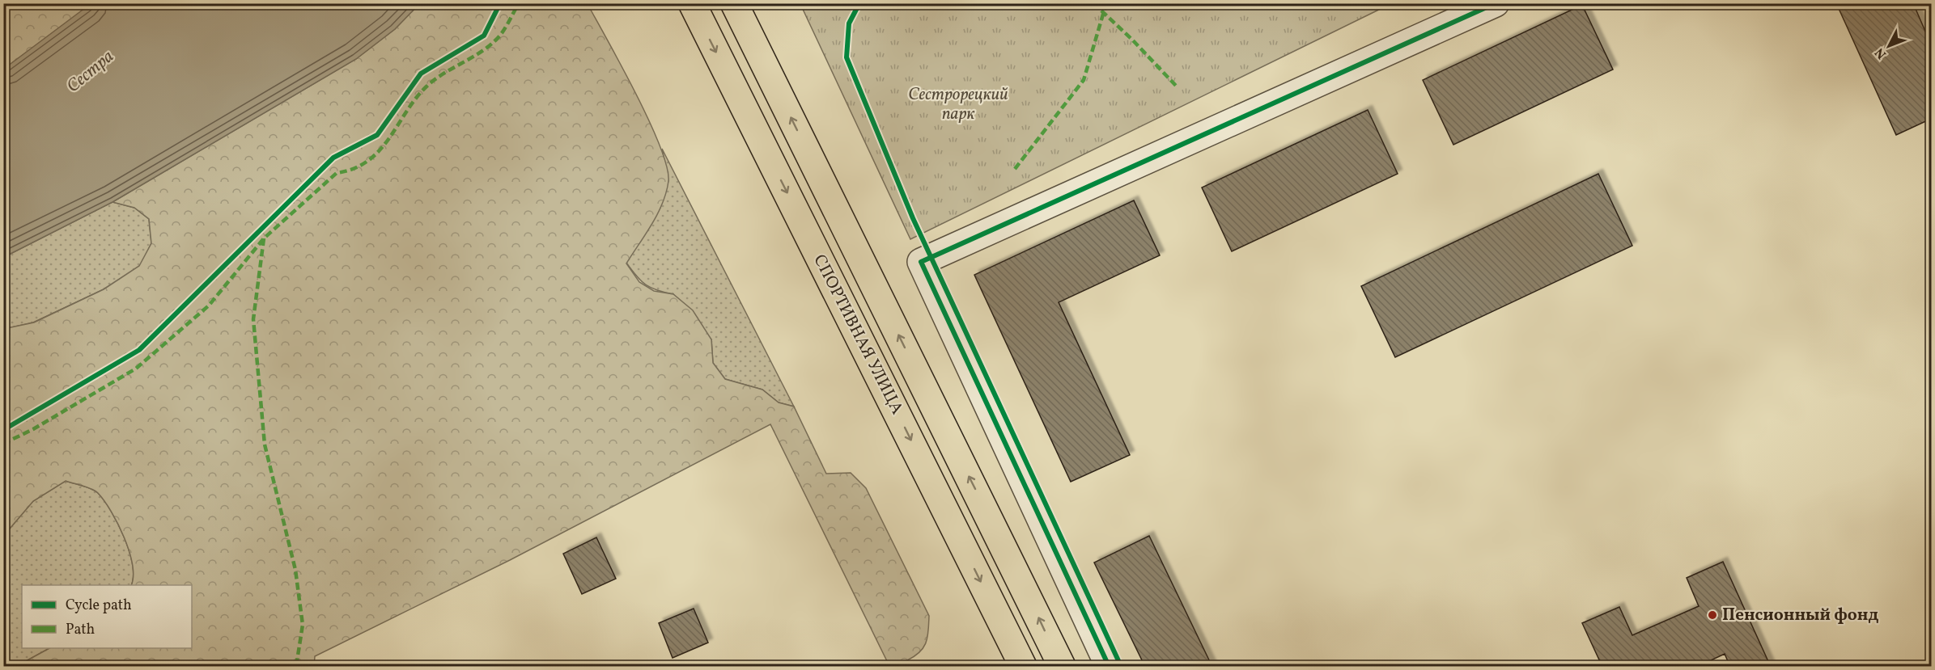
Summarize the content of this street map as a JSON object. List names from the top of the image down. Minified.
{"streets":{"highway":["СПОРТИВНАЯ УЛИЦА"]},"water":["Сестра"],"parks":["Сестрорецкий парк"],"places":["Пенсионный фонд"],"legend":["Cycle path","Path"],"north":"bottom left"}
